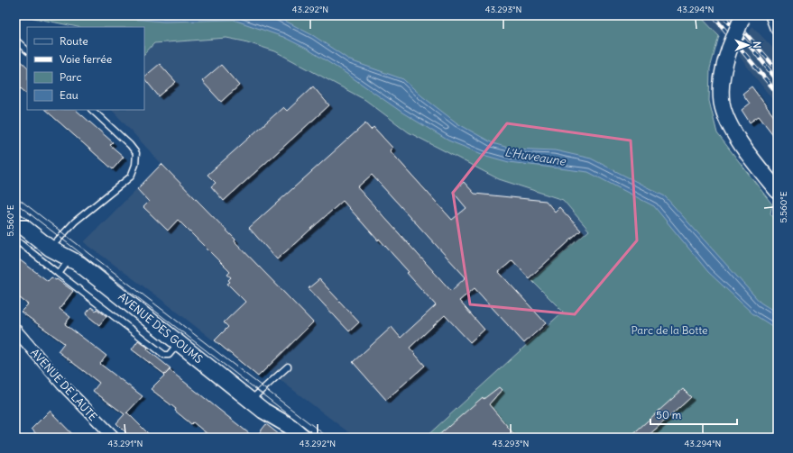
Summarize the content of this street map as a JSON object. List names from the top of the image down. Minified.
{"streets":{"main road":["AVENUE DES GOUMS"],"street":["AVENUE DE LAUTE"]},"water":["L'Huveaune"],"parks":["Parc de la Botte"],"legend":["Route","Voie ferrée","Parc","Eau"],"scale_bar":"50 m","north":"right","coordinates":["43.292°N","43.293°N","43.294°N","5.560°E","43.291°N"]}
